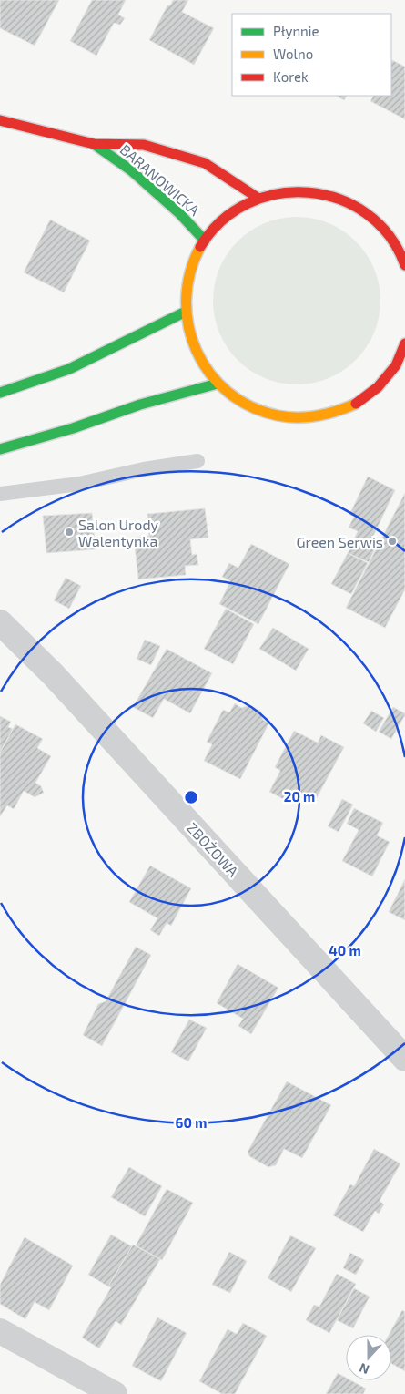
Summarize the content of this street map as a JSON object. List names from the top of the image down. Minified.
{"streets":{"main road":["BARANOWICKA"],"street":["ZBOŻOWA"]},"places":["Salon Urody Walentynka","Green Serwis"],"legend":["Płynnie","Wolno","Korek"],"north":"bottom","rings":["20 m","40 m","60 m"]}
